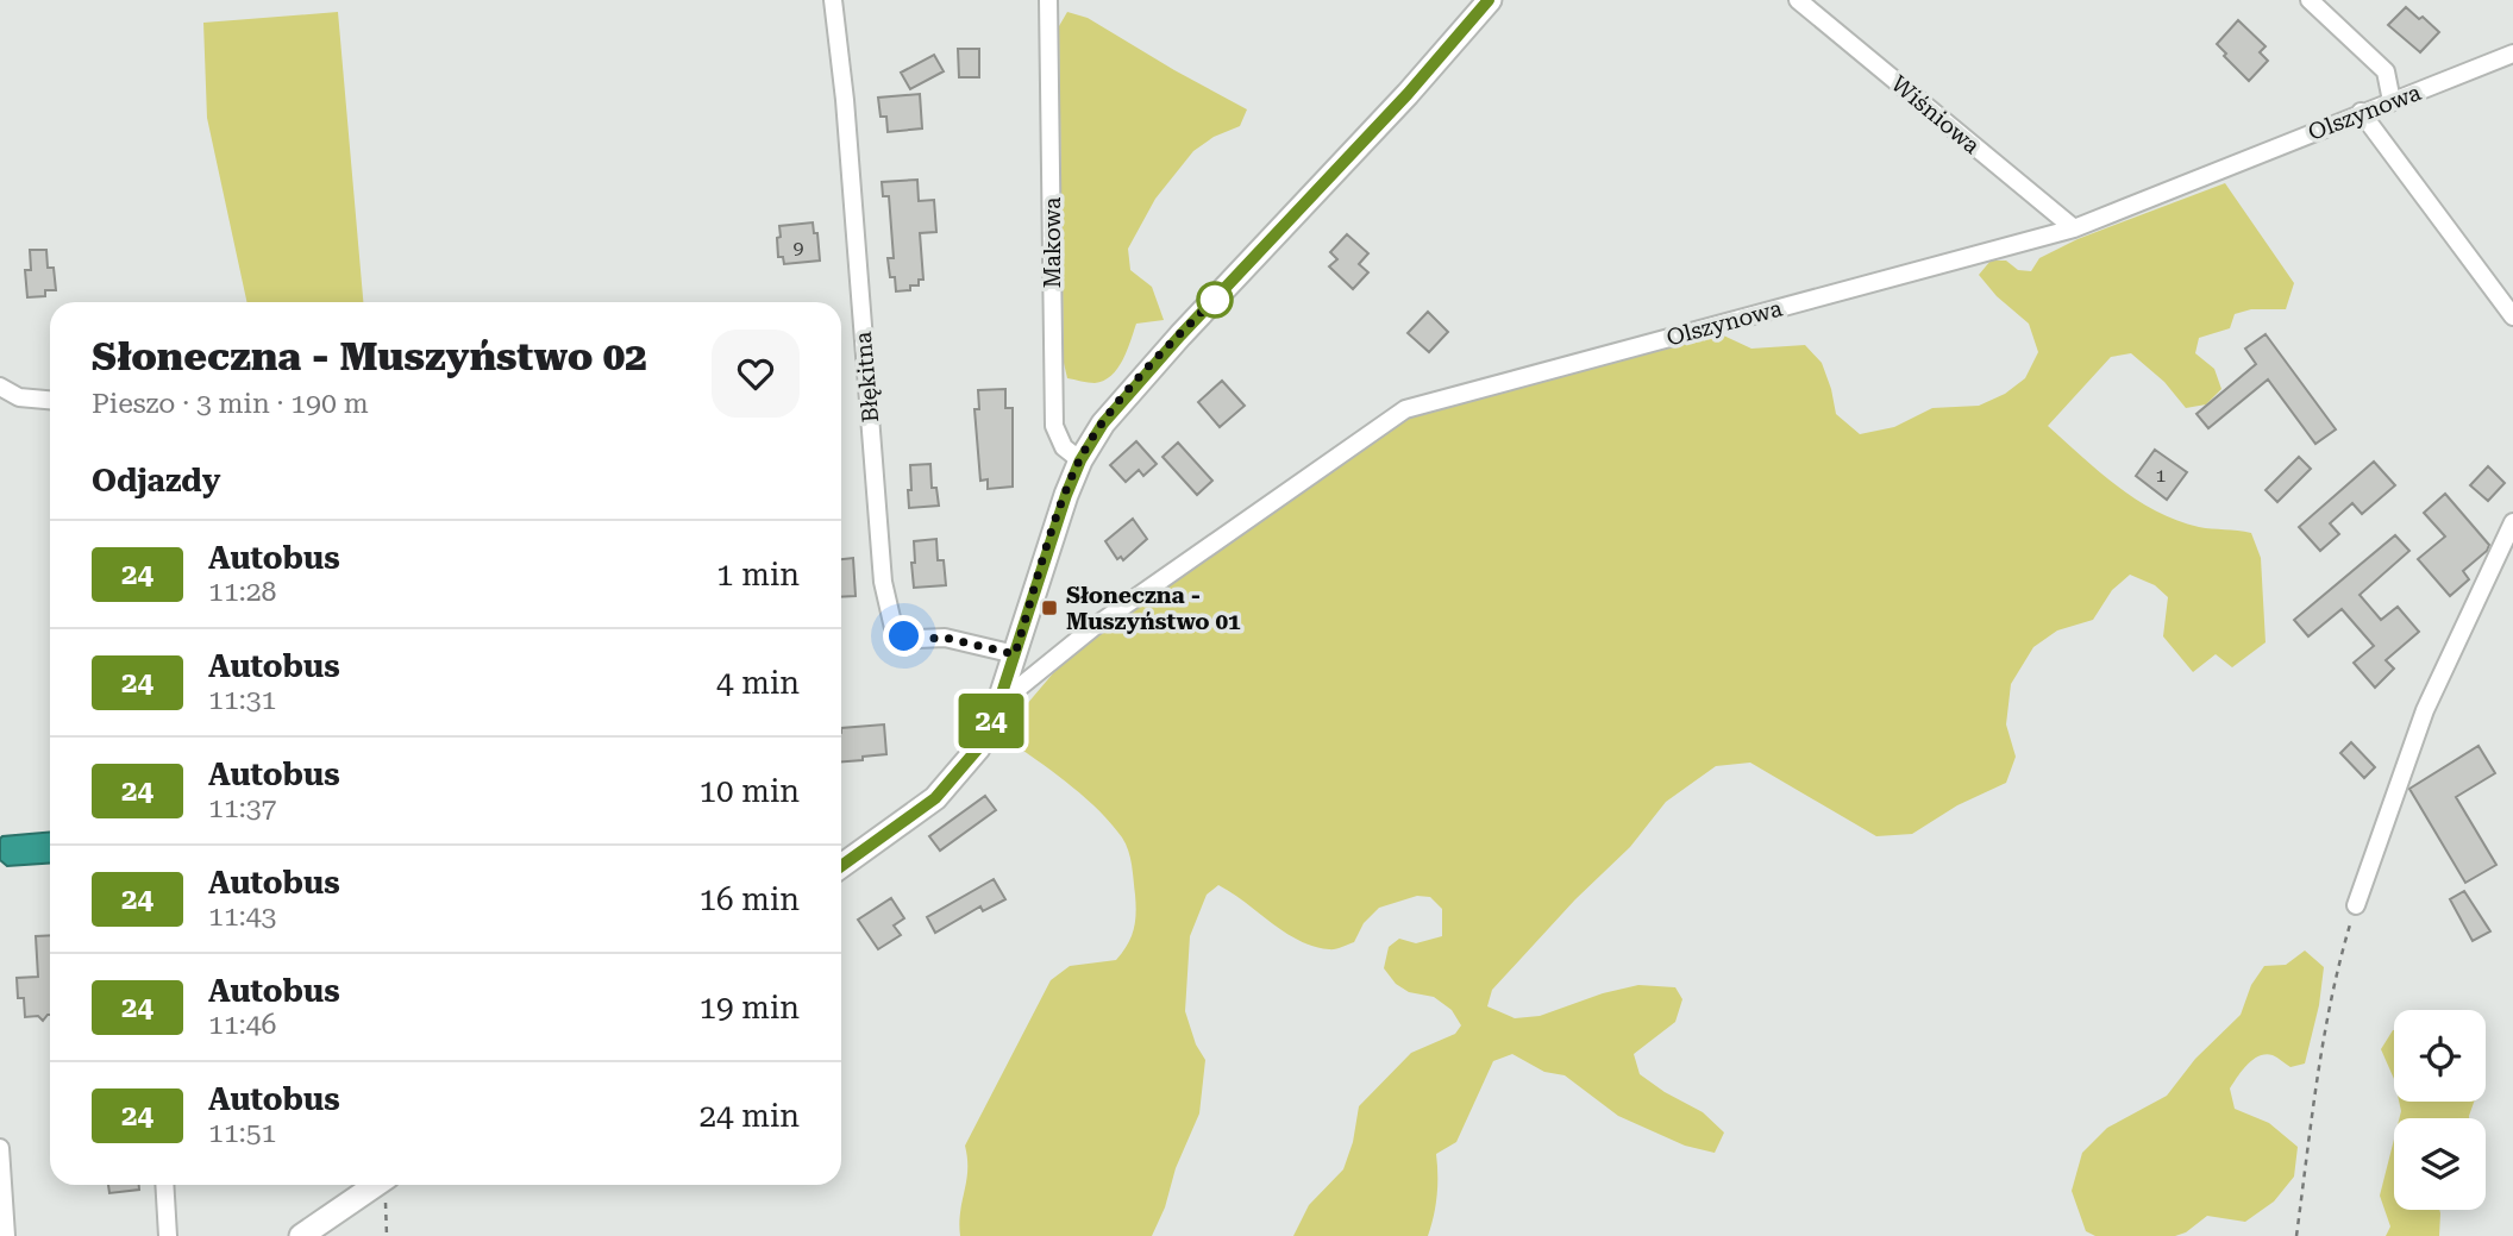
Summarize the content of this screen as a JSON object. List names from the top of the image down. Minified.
{"streets":{"street":["Olszynowa","Wiśniowa","Makowa","Błękitna"]},"crossings":[["Olszynowa","Wiśniowa"]],"places":{"transit":["Słoneczna - Muszyństwo 01"]},"lines":["bus line 24"],"house_numbers":["9","1"],"page":{"on_map":"24","heading":[["Słoneczna - Muszyństwo 02","Pieszo · 3 min · 190 m"],"Odjazdy"],"list":[{"mark":"24","name":"Autobus","note":"11:28","value":"1 min"},{"mark":"24","name":"Autobus","note":"11:31","value":"4 min"},{"mark":"24","name":"Autobus","note":"11:37","value":"10 min"},{"mark":"24","name":"Autobus","note":"11:43","value":"16 min"},{"mark":"24","name":"Autobus","note":"11:46","value":"19 min"},{"mark":"24","name":"Autobus","note":"11:51","value":"24 min"}]}}
